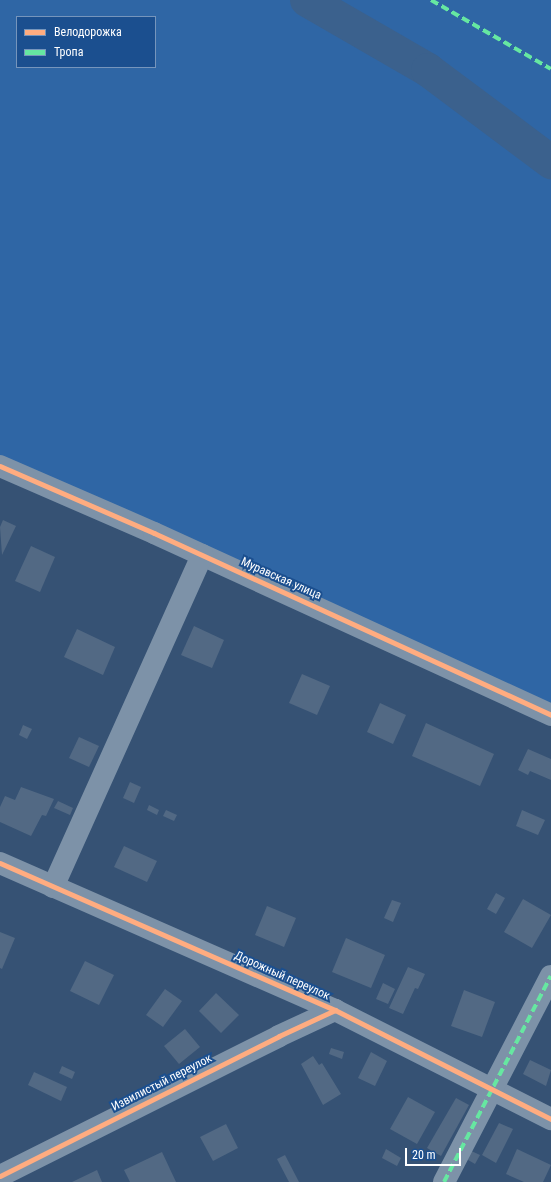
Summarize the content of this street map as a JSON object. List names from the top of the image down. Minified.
{"streets":{"street":["Муравская улица","Дорожный переулок","Извилистый переулок"]},"crossings":[["Дорожный переулок","Извилистый переулок"]],"legend":["Велодорожка","Тропа"],"scale_bar":"20 m"}
